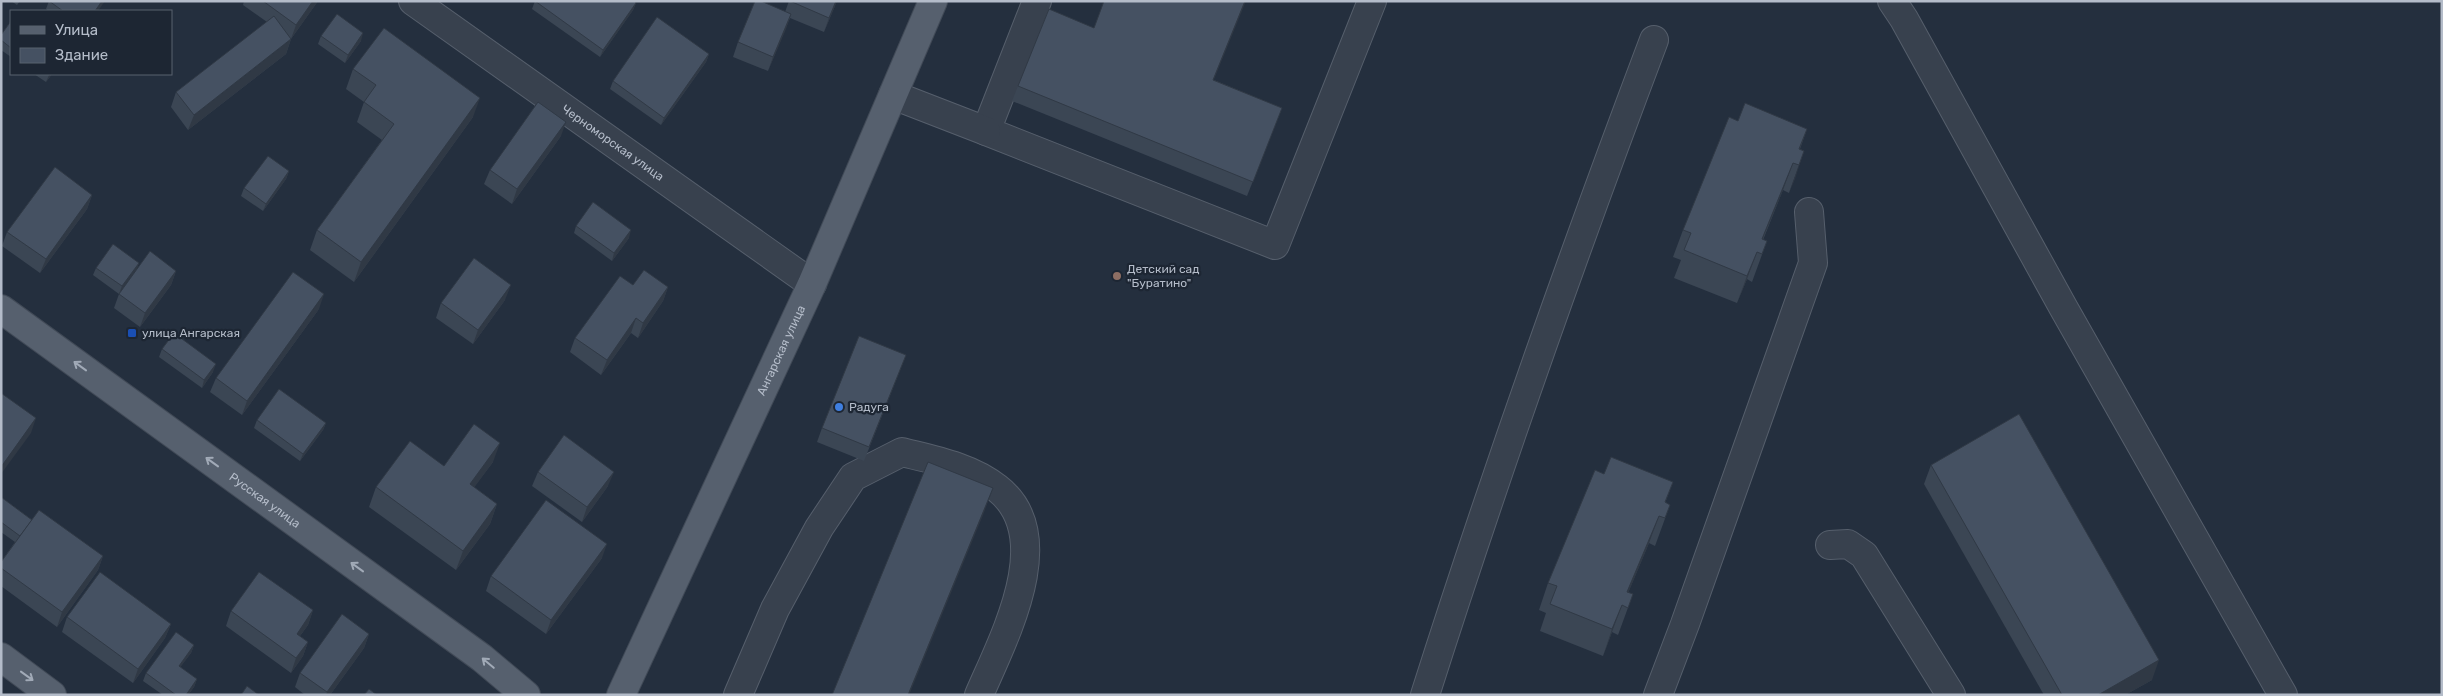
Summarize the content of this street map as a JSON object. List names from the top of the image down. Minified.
{"streets":{"main road":["Ангарская улица","Русская улица"],"street":["Черноморская улица"]},"crossings":[["Черноморская улица","Ангарская улица"]],"one_way":["Русская улица"],"places":{"other":["Детский сад \"Буратино\"","Радуга"],"transit":["улица Ангарская"]},"legend":["Улица","Здание"]}
